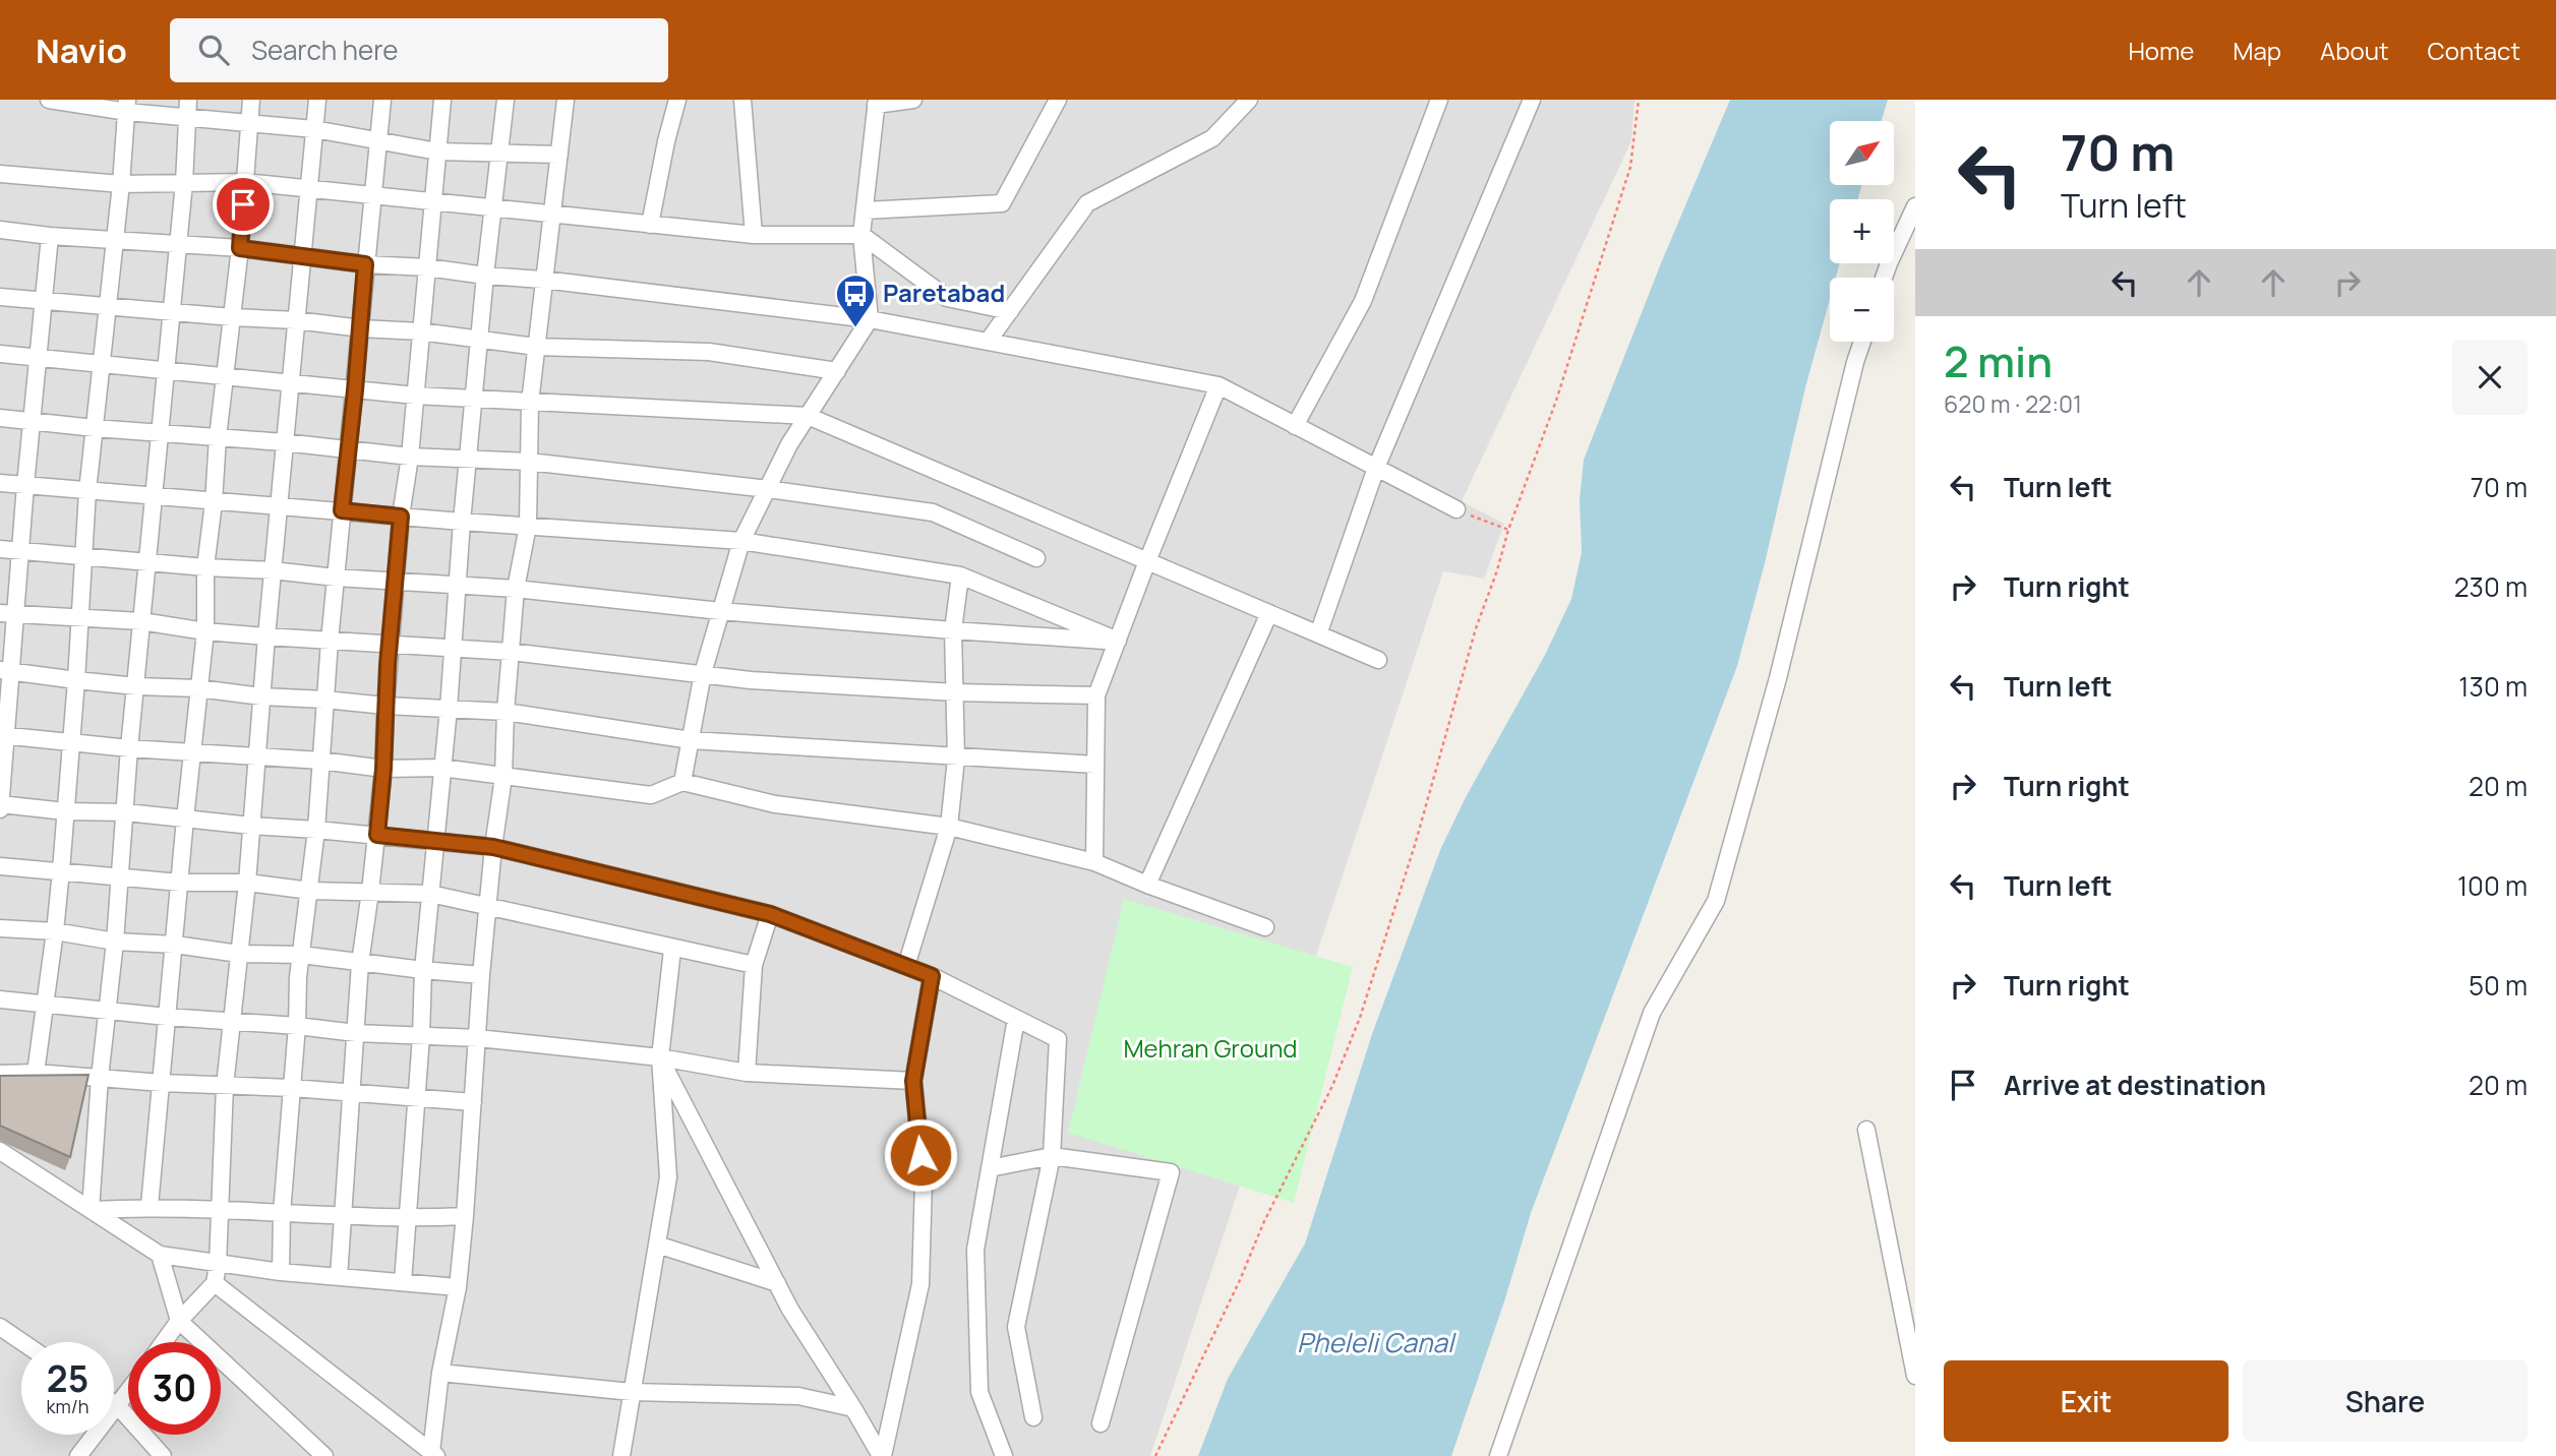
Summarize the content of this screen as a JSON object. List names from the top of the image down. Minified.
{"water":["Pheleli Canal"],"parks":["Mehran Ground"],"places":{"bus stop":["Paretabad"]},"north":"top right","page":{"header":"Navio","search":"Search here","nav":["Home","Map","About","Contact"],"turn":["70 m","Turn left"],"map_buttons":["+","−"],"heading":["2 min","620 m · 22:01"],"list":[{"name":"Turn left","value":"70 m"},{"name":"Turn right","value":"230 m"},{"name":"Turn left","value":"130 m"},{"name":"Turn right","value":"20 m"},{"name":"Turn left","value":"100 m"},{"name":"Turn right","value":"50 m"},{"name":"Arrive at destination","value":"20 m"}],"speed":"25 km/h","limit":"30","buttons":["Exit","Share"]}}
